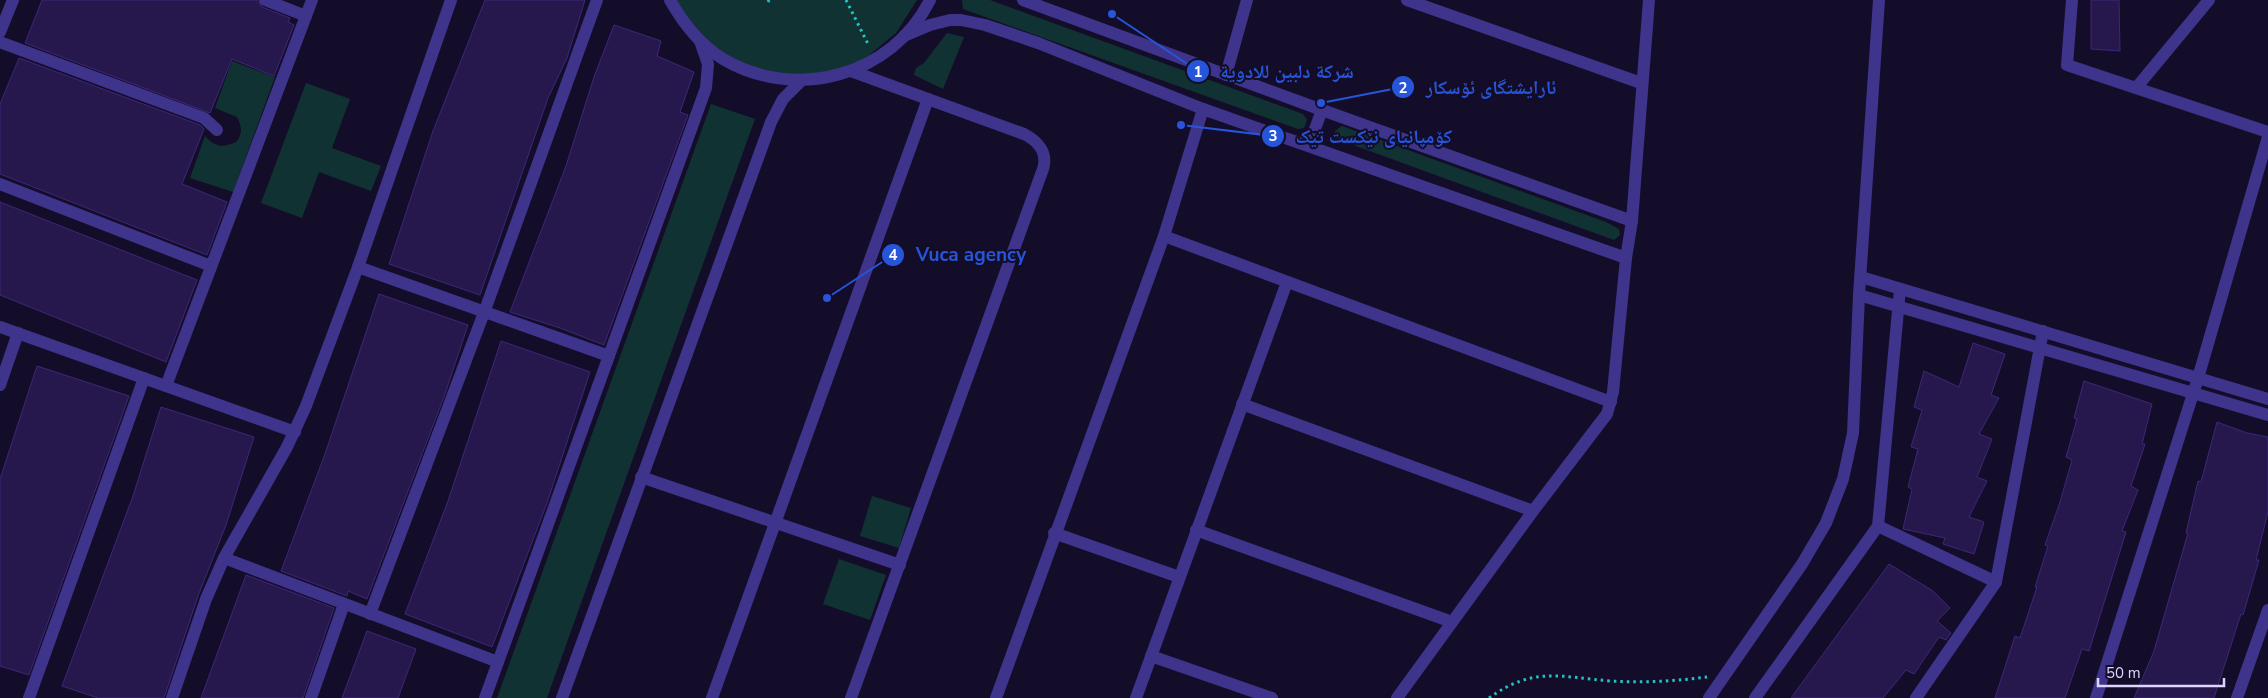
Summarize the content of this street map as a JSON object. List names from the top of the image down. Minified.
{"places":["شركة دلبين للادوية","ئارایشتگای ئۆسکار","کۆمپانیای نێکست تێک","Vuca agency"],"scale_bar":"50 m"}
